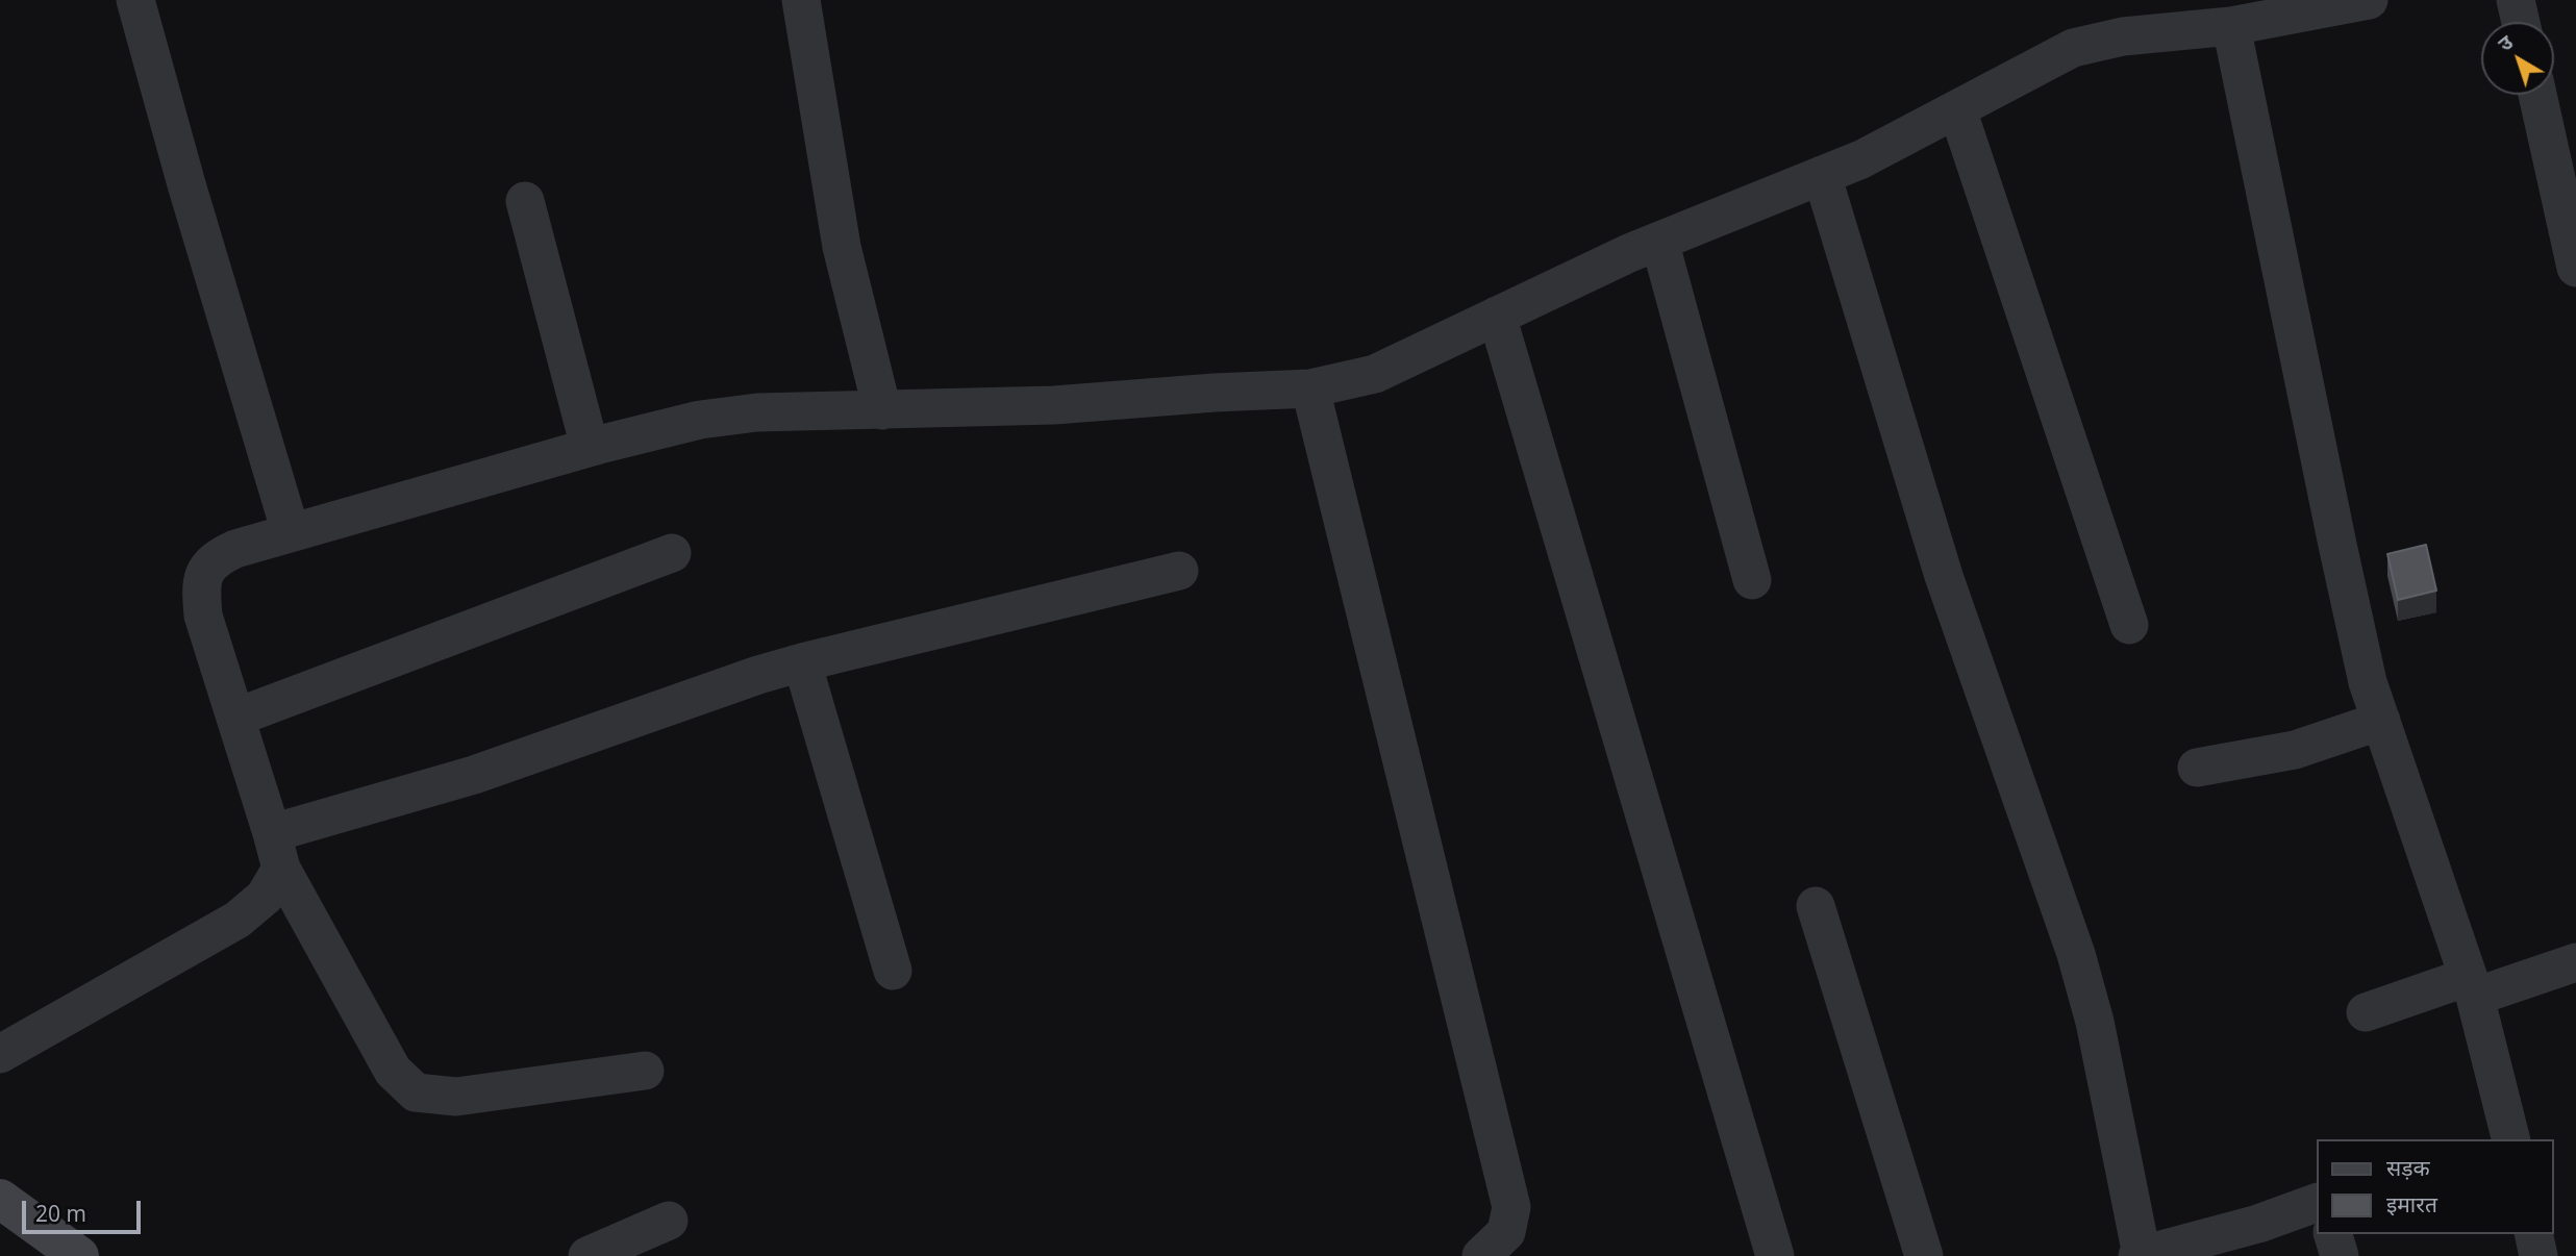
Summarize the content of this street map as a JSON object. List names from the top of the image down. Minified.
{"legend":["सड़क","इमारत"],"scale_bar":"20 m","north":"top left"}
